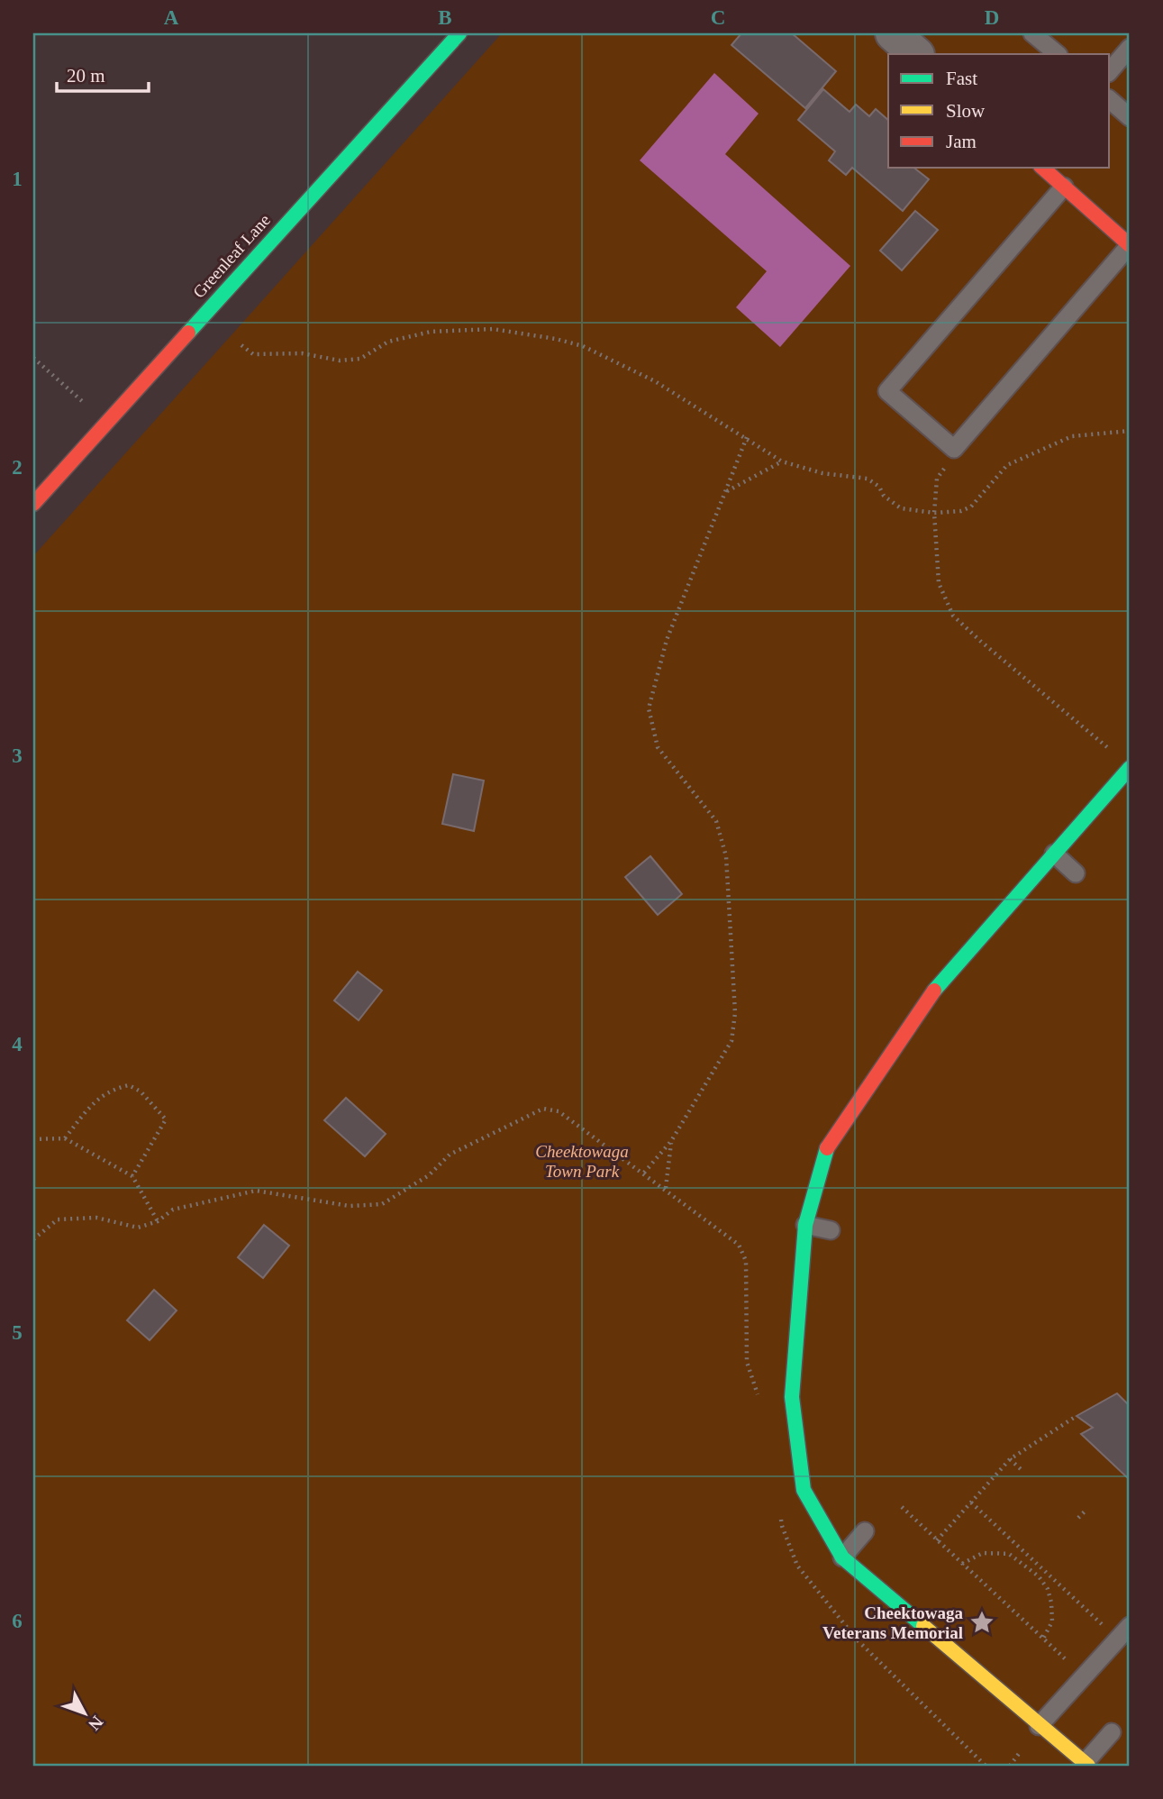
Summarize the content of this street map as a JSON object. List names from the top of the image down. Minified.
{"streets":{"street":["Greenleaf Lane"]},"parks":["Cheektowaga Town Park"],"places":{"place":["Cheektowaga Veterans Memorial"]},"legend":["Fast","Slow","Jam"],"scale_bar":"20 m","north":"bottom right","grid":{"columns":["A","B","C","D"],"rows":["1","2","3","4","5","6"]}}
